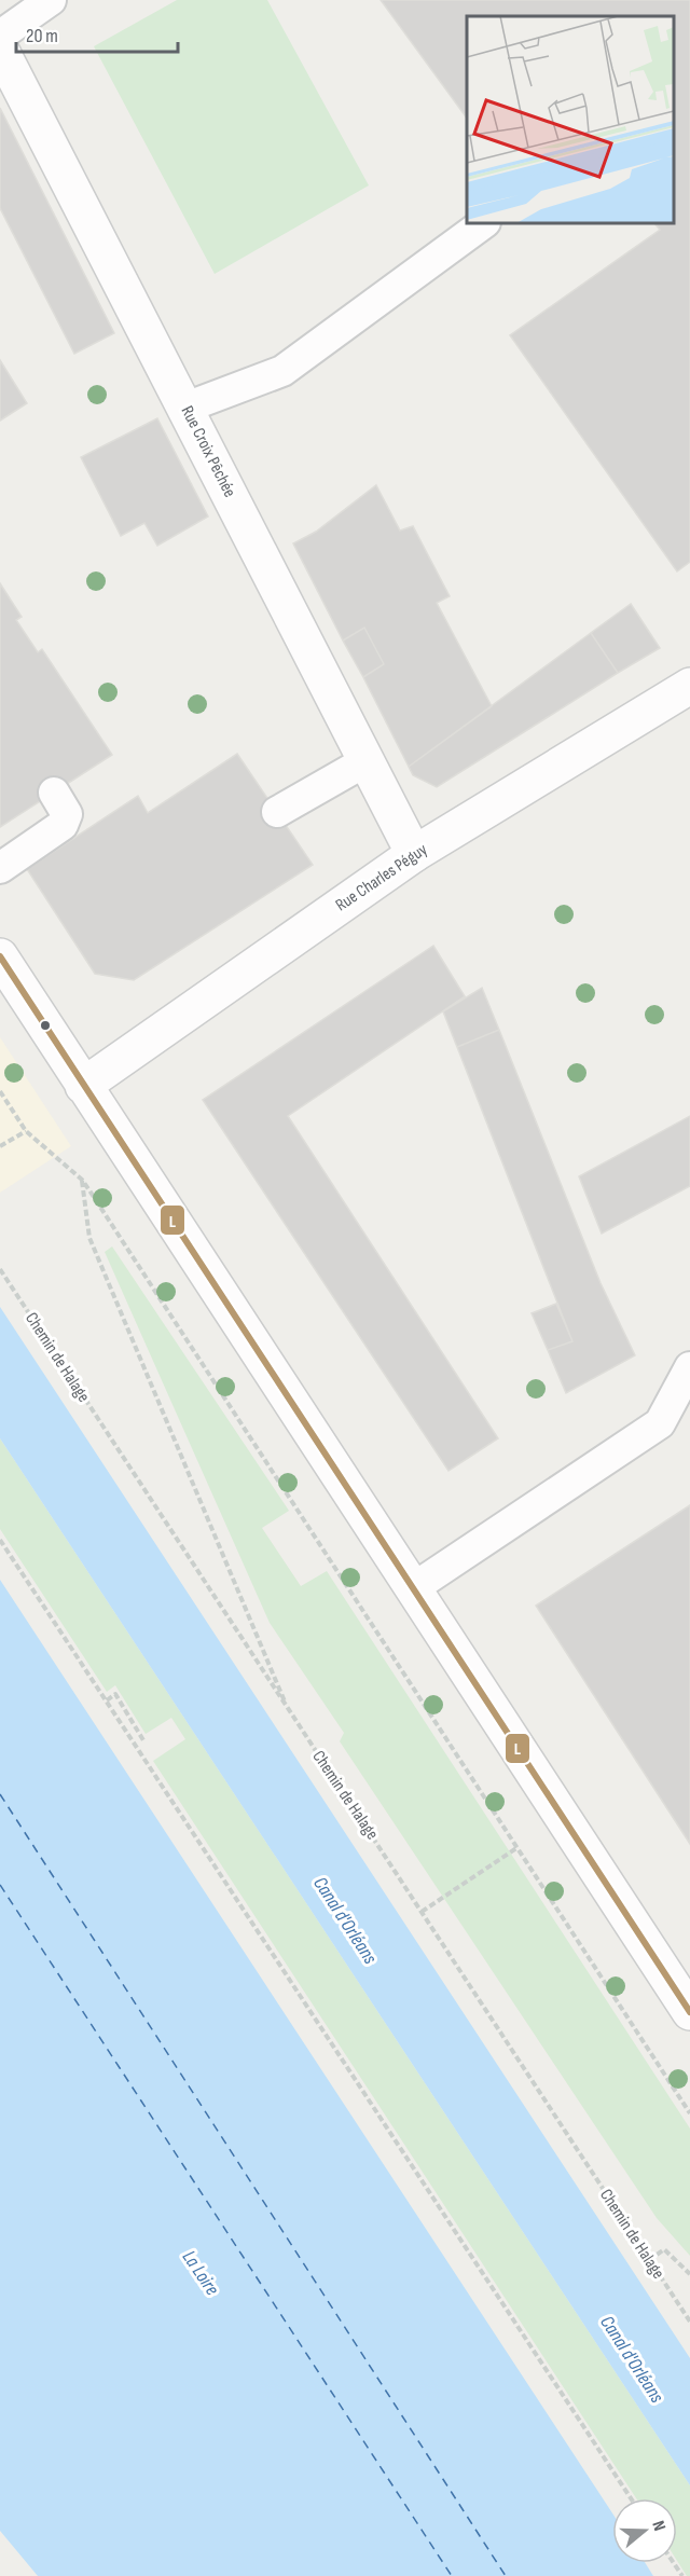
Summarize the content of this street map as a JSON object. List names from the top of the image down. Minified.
{"streets":{"street":["Rue Croix Pêchée","Rue Charles Péguy"],"path":["Chemin de Halage"]},"crossings":[["Rue Croix Pêchée","Rue Charles Péguy"]],"water":["Canal d'Orléans","La Loire"],"lines":["transit line L"],"scale_bar":"20 m","north":"right"}
